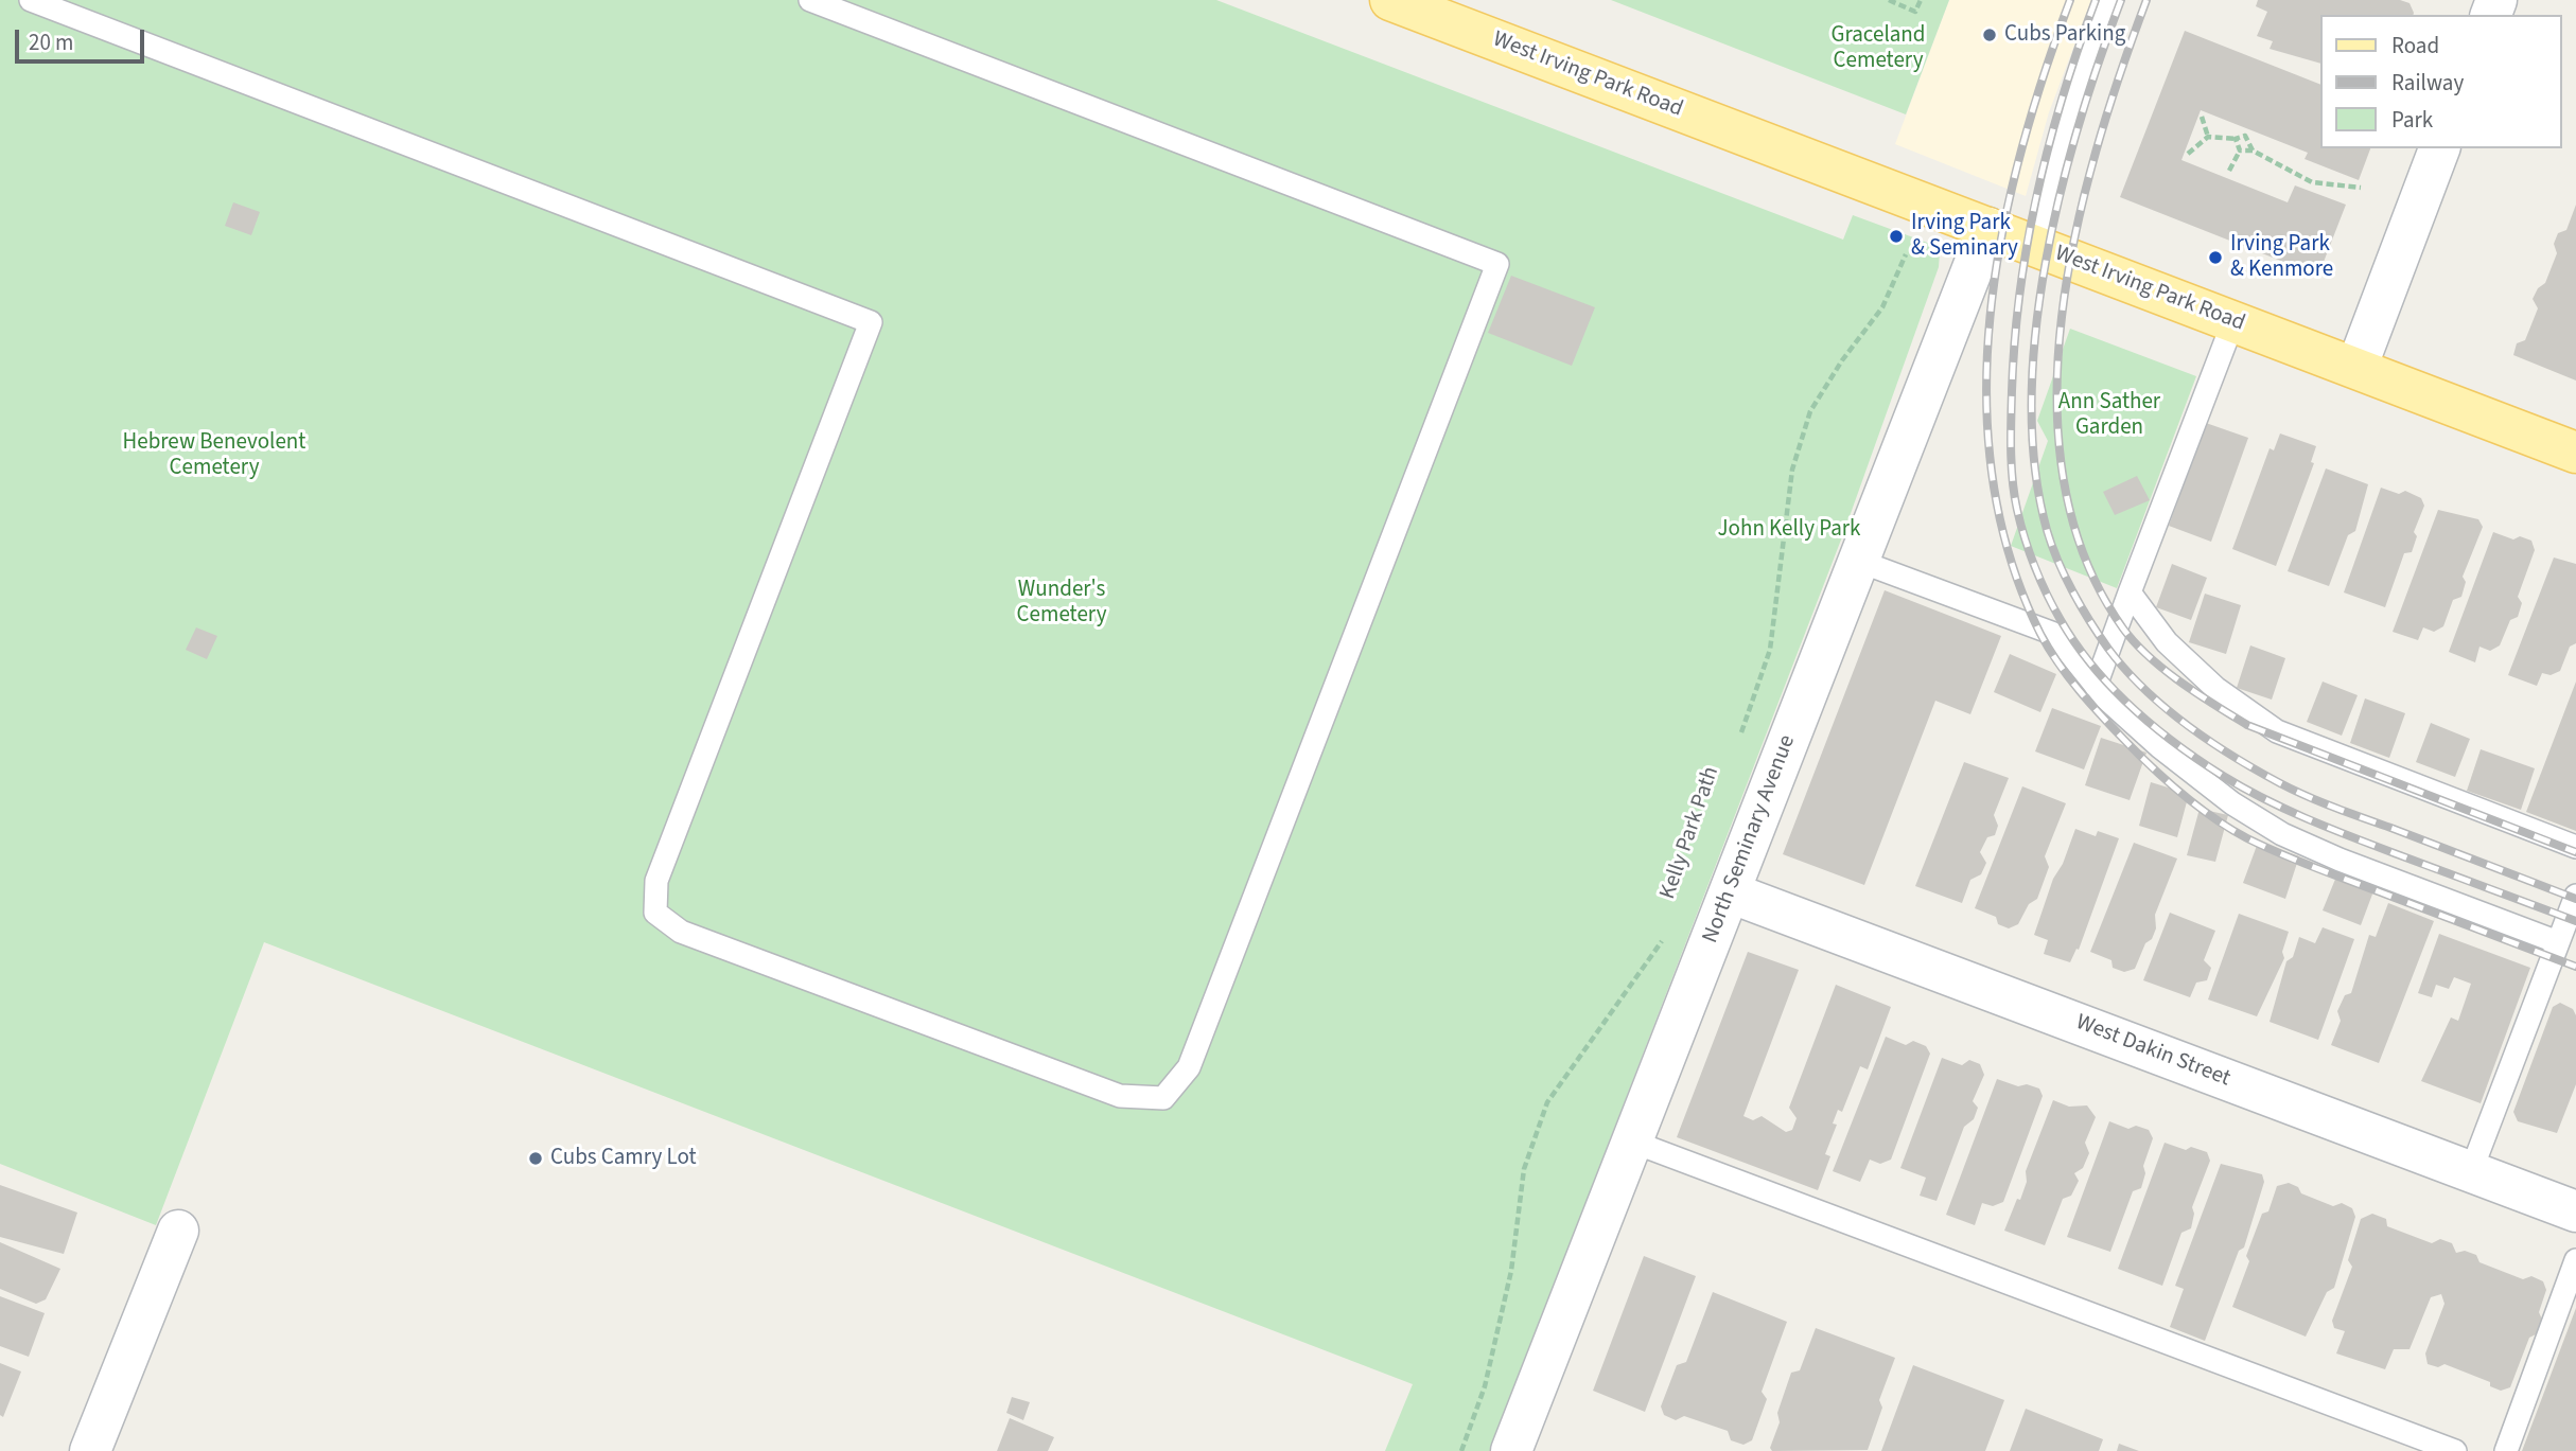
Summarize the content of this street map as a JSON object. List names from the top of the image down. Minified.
{"streets":{"main road":["West Irving Park Road"],"street":["North Seminary Avenue","West Dakin Street"]},"crossings":[["West Irving Park Road","North Seminary Avenue"],["North Seminary Avenue","West Dakin Street"]],"parks":["Graceland Cemetery","Ann Sather Garden","Hebrew Benevolent Cemetery","John Kelly Park","Wunder's Cemetery"],"places":["Cubs Parking","Irving Park & Seminary","Irving Park & Kenmore","Cubs Camry Lot"],"legend":["Road","Railway","Park"],"scale_bar":"20 m"}
